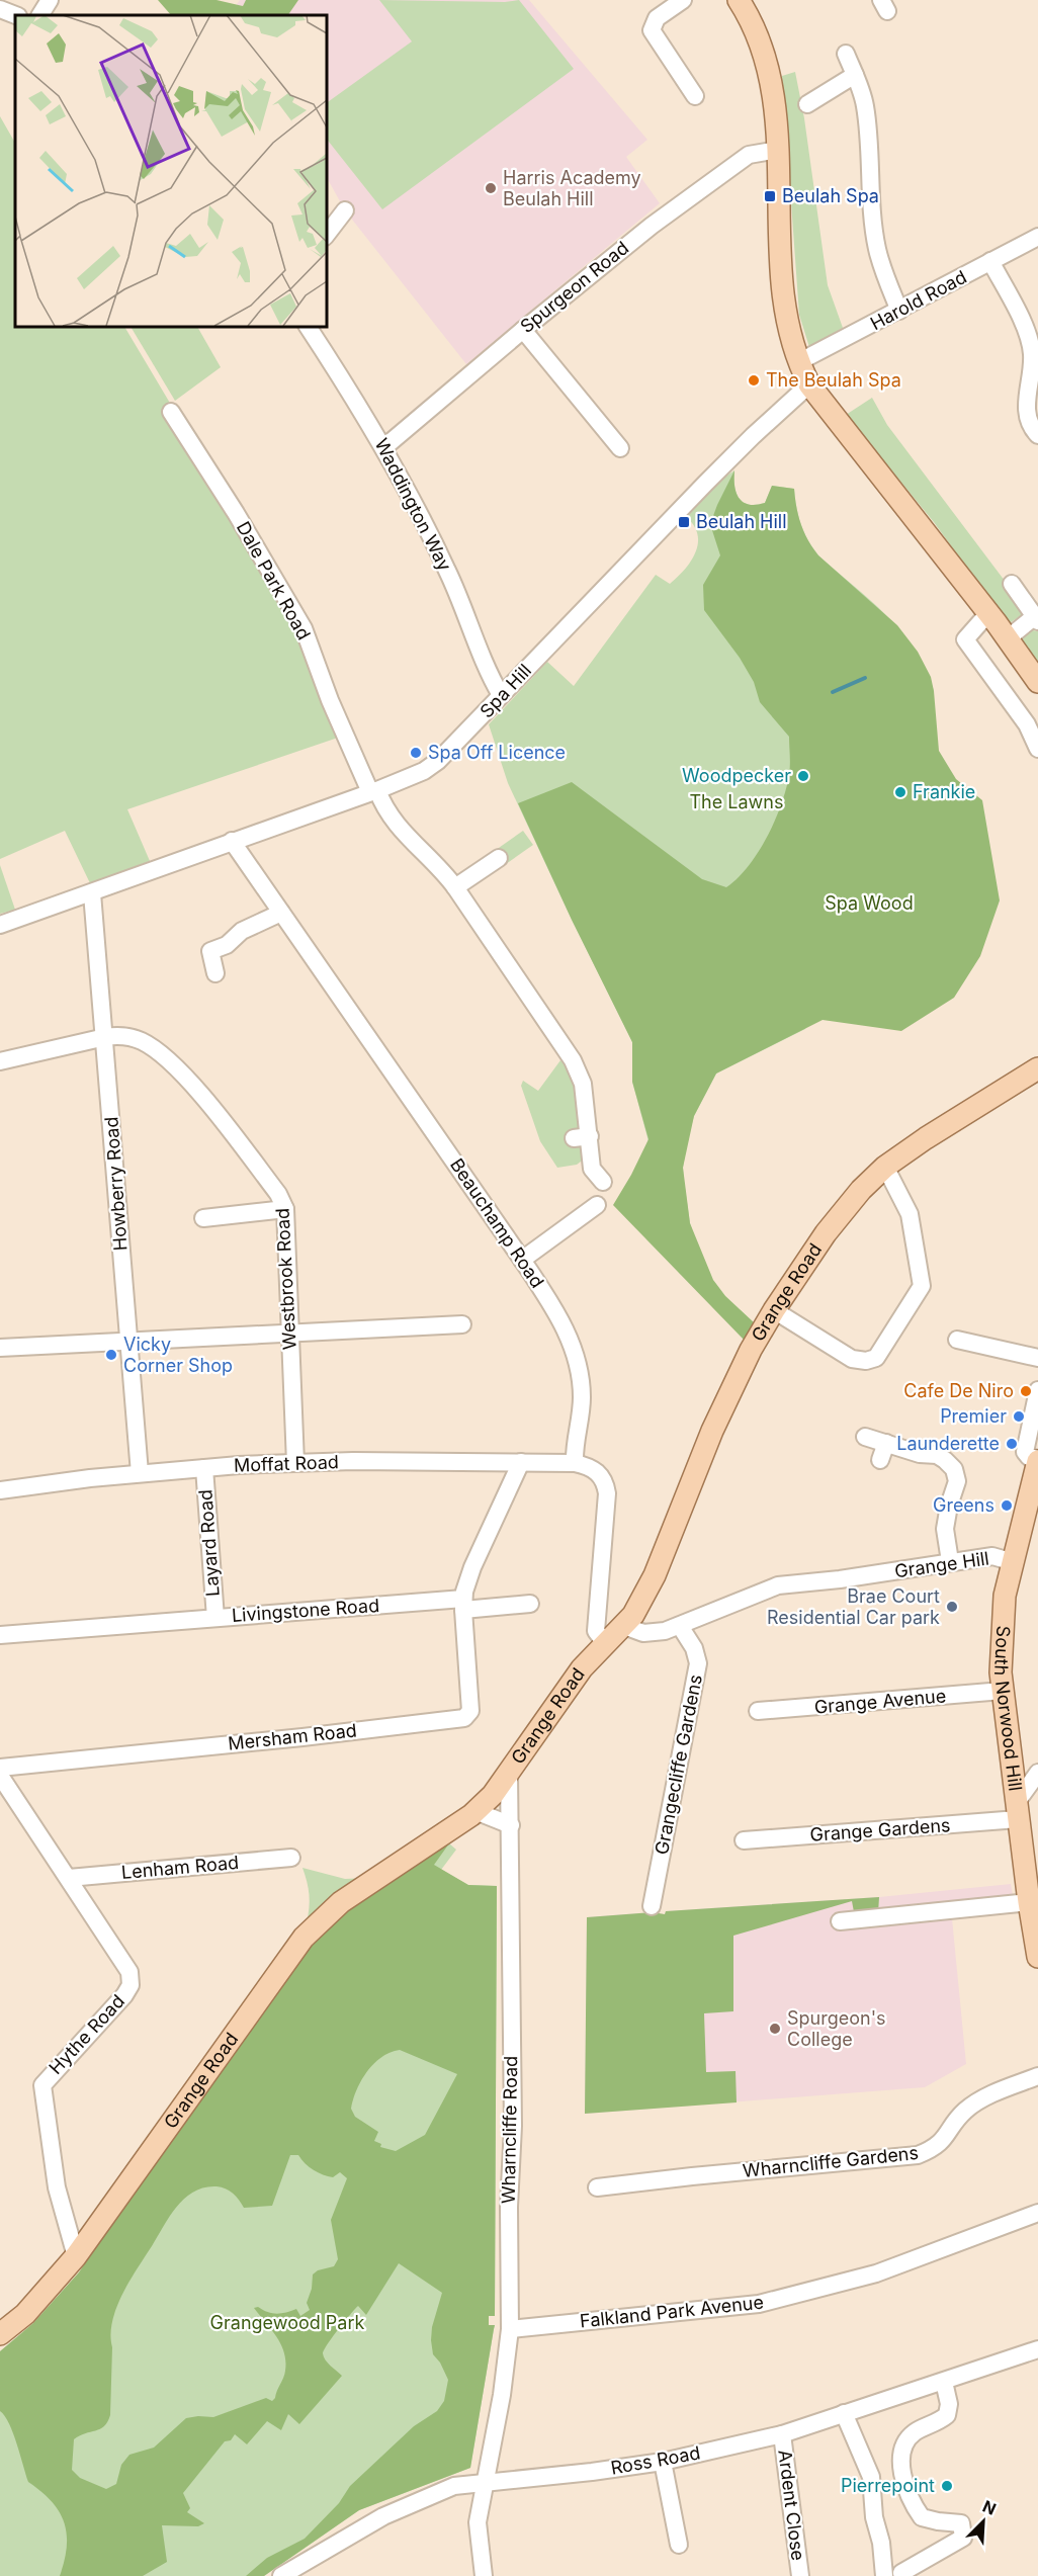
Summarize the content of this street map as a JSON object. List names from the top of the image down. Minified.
{"streets":{"main road":["Grange Road","South Norwood Hill"],"street":["Spurgeon Road","Harold Road","Waddington Way","Dale Park Road","Spa Hill","Howberry Road","Beauchamp Road","Westbrook Road","Moffat Road","Layard Road","Grange Hill","Livingstone Road","Grange Avenue","Mersham Road","Grangecliffe Gardens","Grange Gardens","Lenham Road","Hythe Road","Wharncliffe Road","Wharncliffe Gardens","Falkland Park Avenue","Ross Road","Ardent Close"]},"crossings":[["Spurgeon Road","Waddington Way"],["Waddington Way","Spa Hill"],["Dale Park Road","Spa Hill"],["Spa Hill","Howberry Road"],["Spa Hill","Beauchamp Road"],["Howberry Road","Westbrook Road"],["Howberry Road","Moffat Road"],["Beauchamp Road","Moffat Road"],["Westbrook Road","Moffat Road"],["Grange Road","Grange Hill"],["Grange Road","Hythe Road"],["Grange Road","Wharncliffe Road"],["Moffat Road","Layard Road"],["Layard Road","Livingstone Road"],["Grange Hill","South Norwood Hill"],["Grange Hill","Grangecliffe Gardens"],["Livingstone Road","Mersham Road"],["Grange Avenue","South Norwood Hill"],["South Norwood Hill","Grange Gardens"],["Lenham Road","Hythe Road"],["Wharncliffe Road","Falkland Park Avenue"],["Wharncliffe Road","Ross Road"],["Ross Road","Ardent Close"]],"parks":["The Lawns","Spa Wood","Grangewood Park"],"places":{"other":["Harris Academy Beulah Hill","The Beulah Spa","Spa Off Licence","Woodpecker","Frankie","Vicky Corner Shop","Cafe De Niro","Premier","Launderette","Greens","Brae Court Residential Car park","Spurgeon's College","Pierrepoint"],"transit":["Beulah Spa","Beulah Hill"]},"north":"top right"}
